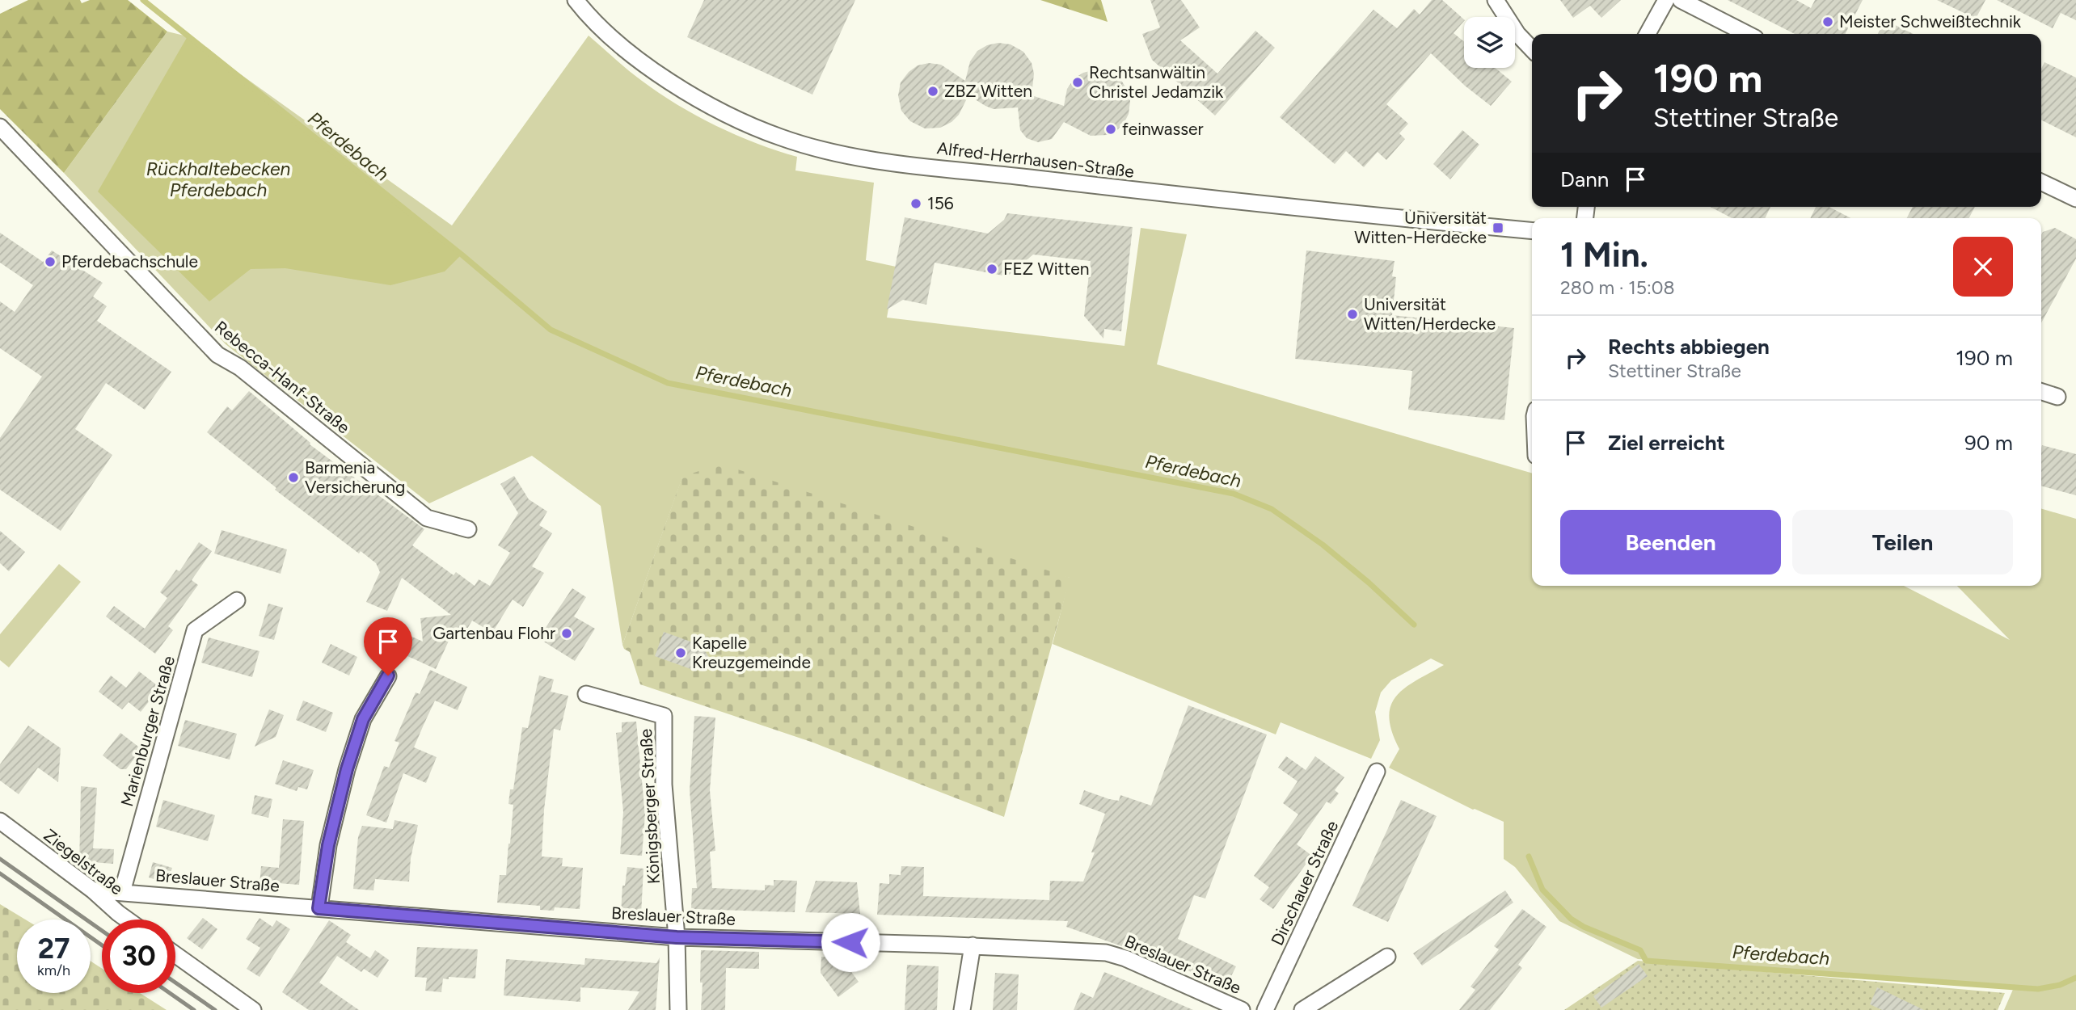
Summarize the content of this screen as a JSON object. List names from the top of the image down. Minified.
{"streets":{"street":["Alfred-Herrhausen-Straße","Rebecca-Hanf-Straße","Marienburger Straße","Königsberger Straße","Ziegelstraße","Breslauer Straße","Dirschauer Straße"]},"crossings":[["Marienburger Straße","Breslauer Straße"],["Königsberger Straße","Breslauer Straße"],["Ziegelstraße","Breslauer Straße"]],"water":["Pferdebach","Rückhaltebecken Pferdebach"],"places":{"other":["Meister Schweißtechnik","Rechtsanwältin Christel Jedamzik","ZBZ Witten","feinwasser","156","Pferdebachschule","FEZ Witten","Universität Witten/Herdecke","Barmenia Versicherung","Gartenbau Flohr","Kapelle Kreuzgemeinde"],"transit":["Universität Witten-Herdecke"]},"page":{"turn":["190 m","Stettiner Straße"],"then":"Dann","heading":["1 Min.","280 m · 15:08"],"list":[{"name":"Rechts abbiegen","note":"Stettiner Straße","value":"190 m"},{"name":"Ziel erreicht","value":"90 m"}],"buttons":["Beenden","Teilen"],"speed":"27 km/h","limit":"30"}}
